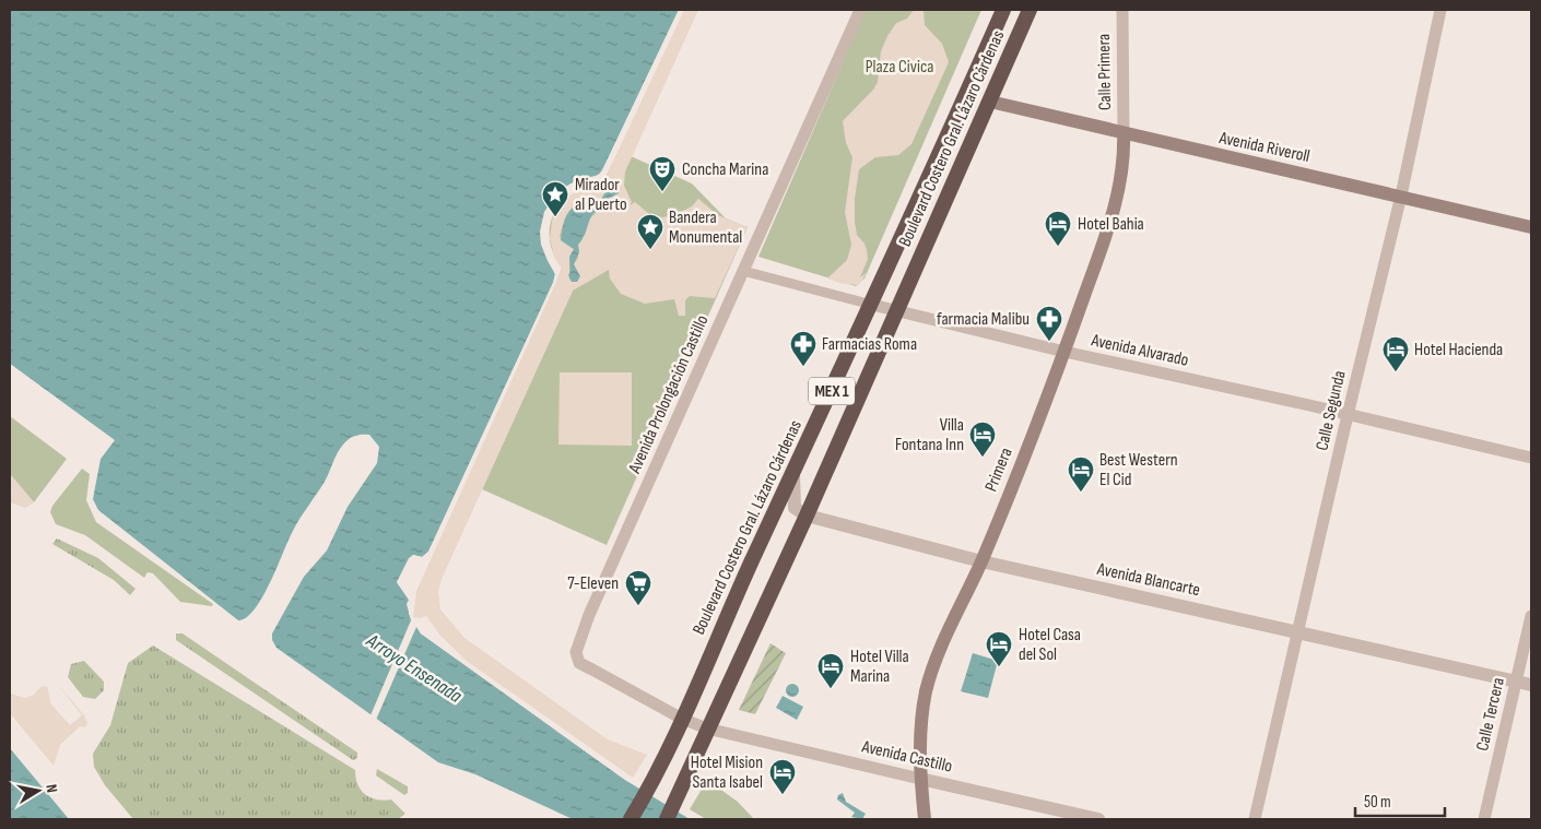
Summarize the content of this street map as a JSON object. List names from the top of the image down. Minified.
{"streets":{"highway":["Boulevard Costero Gral. Lázaro Cárdenas","MEX 1"],"main road":["Avenida Riveroll","Primera"],"street":["Calle Primera","Avenida Alvarado","Avenida Prolongación Castillo","Calle Segunda","Avenida Blancarte","Calle Tercera","Avenida Castillo"]},"crossings":[["Calle Primera","Avenida Riveroll"],["Calle Primera","Primera"],["Boulevard Costero Gral. Lázaro Cárdenas","Avenida Riveroll"],["Boulevard Costero Gral. Lázaro Cárdenas","Avenida Alvarado"],["Boulevard Costero Gral. Lázaro Cárdenas","Avenida Prolongación Castillo"],["Boulevard Costero Gral. Lázaro Cárdenas","Avenida Blancarte"],["Boulevard Costero Gral. Lázaro Cárdenas","Avenida Castillo"],["Avenida Riveroll","Calle Segunda"],["Avenida Riveroll","Primera"],["Avenida Alvarado","Avenida Prolongación Castillo"],["Avenida Alvarado","Calle Segunda"],["Avenida Alvarado","Primera"],["Avenida Prolongación Castillo","Avenida Castillo"],["Calle Segunda","Avenida Blancarte"],["Primera","Avenida Blancarte"],["Primera","Avenida Castillo"],["Avenida Blancarte","Calle Tercera"]],"water":["Arroyo Ensenada"],"parks":["Plaza Civica"],"places":{"theatre":["Concha Marina"],"place":["Mirador al Puerto","Bandera Monumental"],"hotel":["Hotel Bahia","Hotel Hacienda","Villa Fontana Inn","Best Western El Cid","Hotel Casa del Sol","Hotel Villa Marina","Hotel Mision Santa Isabel"],"pharmacy":["farmacia Malibu","Farmacias Roma"],"supermarket":["7-Eleven"]},"scale_bar":"50 m","north":"right"}
